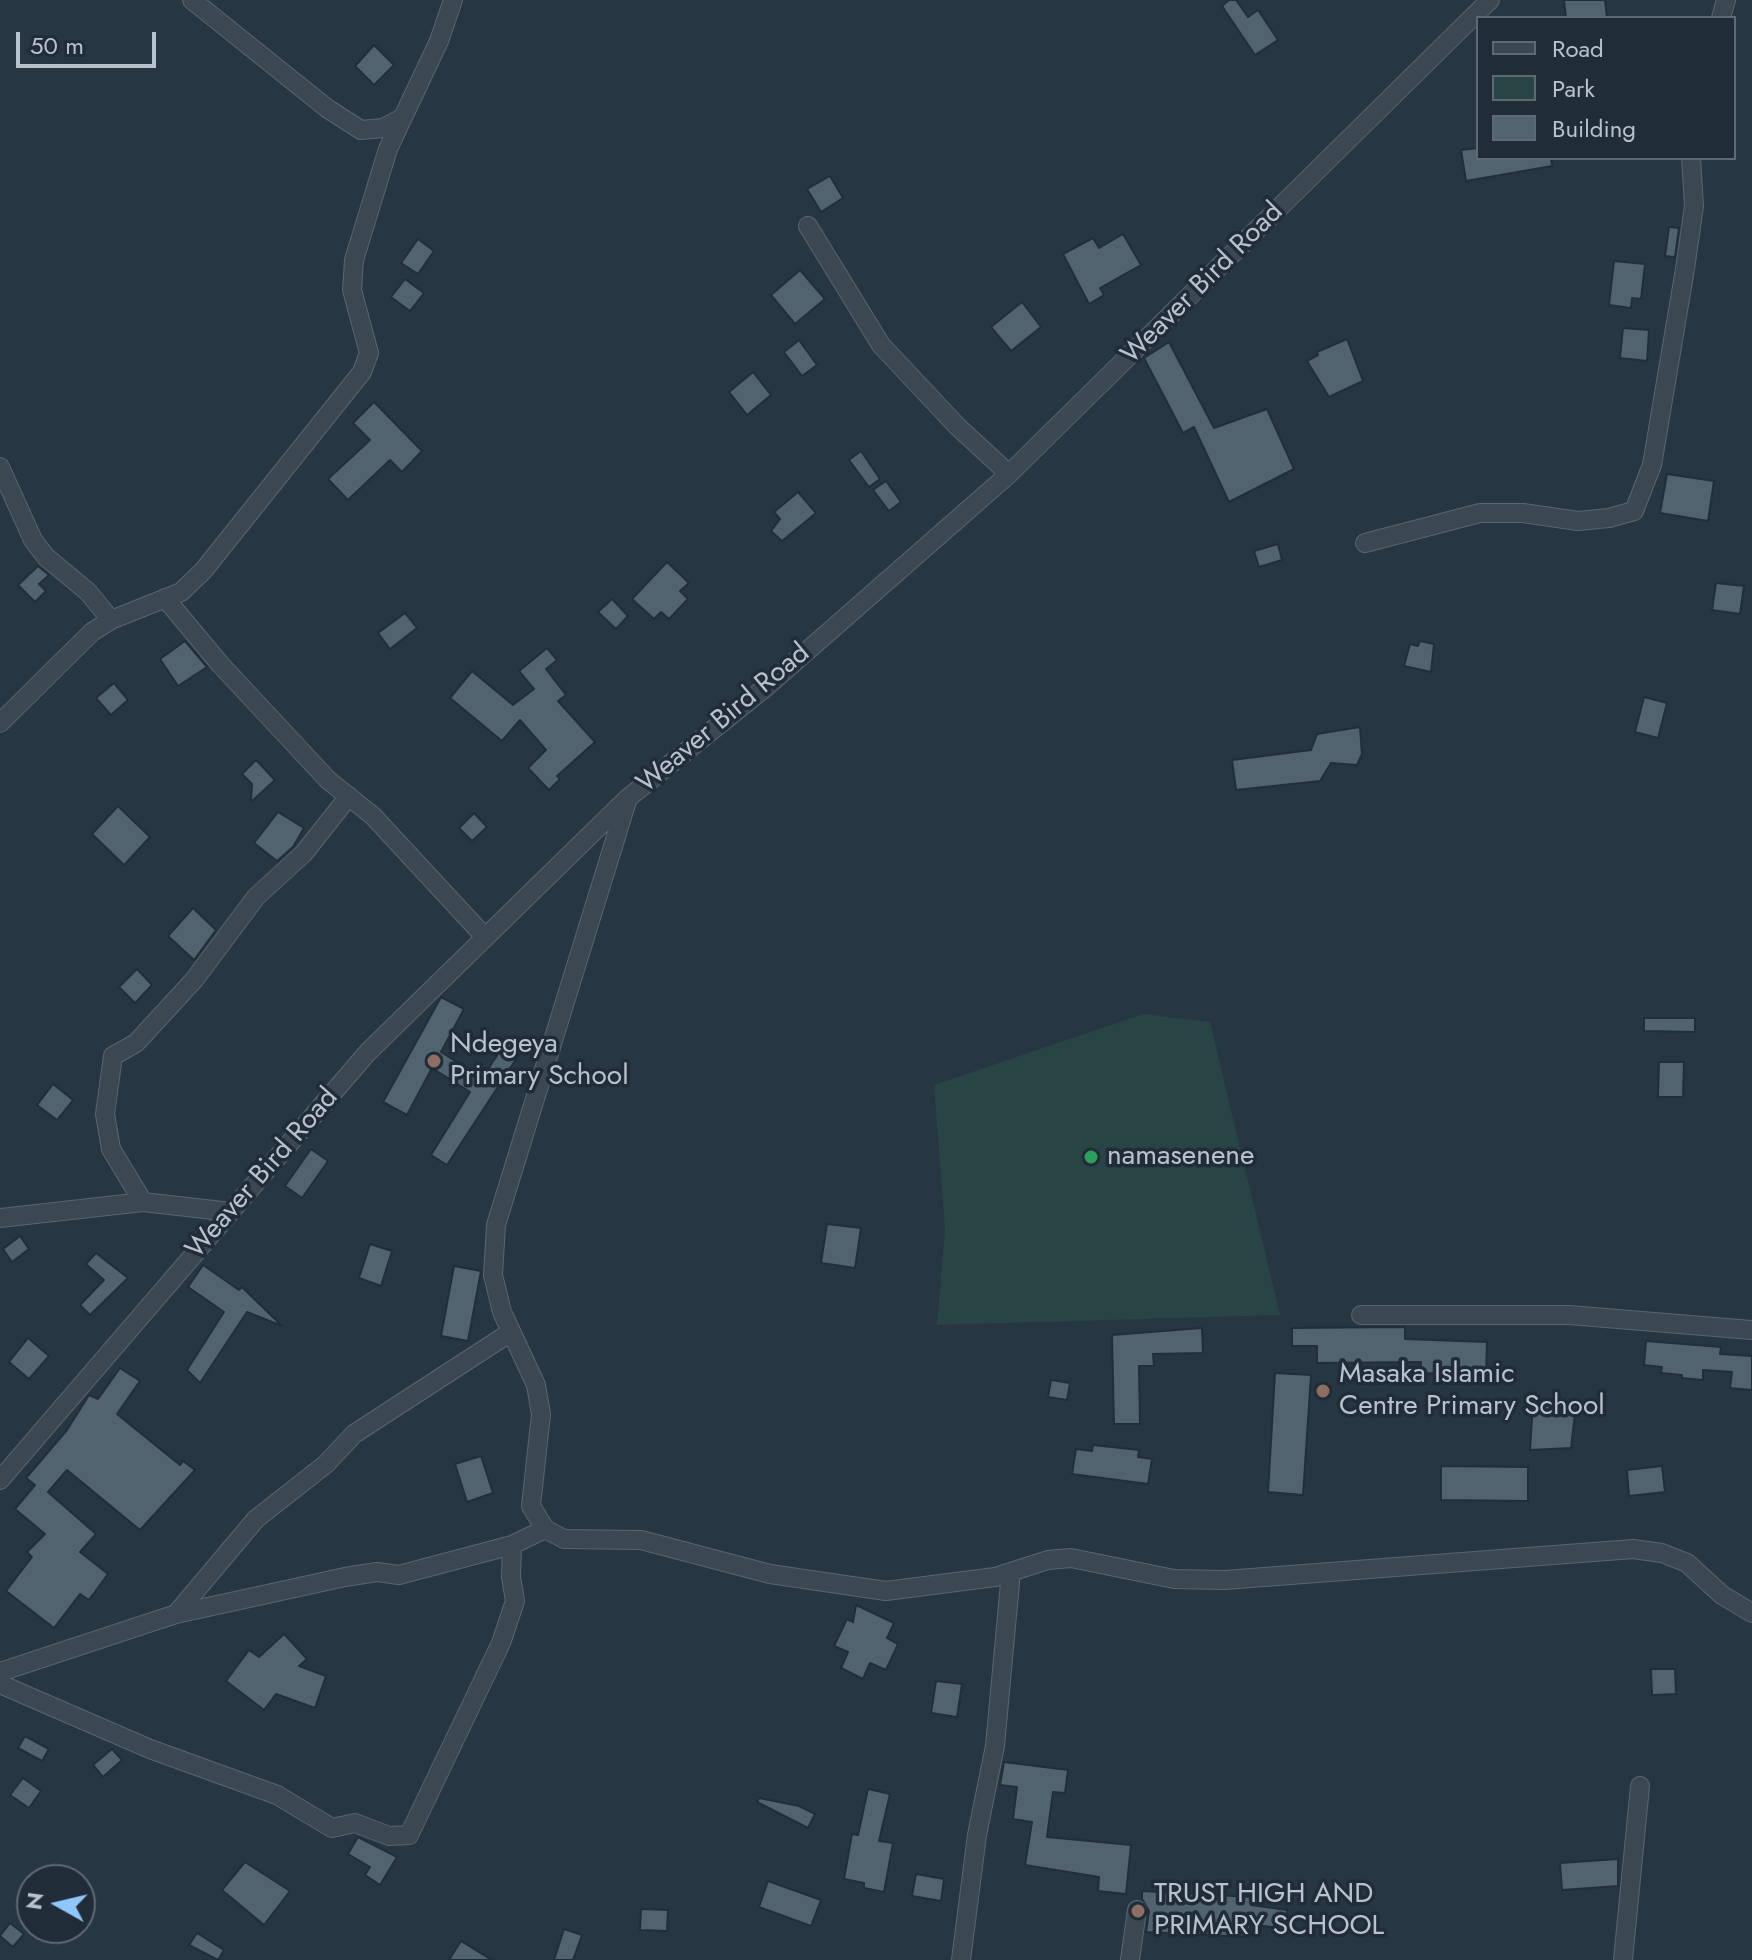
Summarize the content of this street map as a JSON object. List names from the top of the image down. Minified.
{"streets":{"street":["Weaver Bird Road"]},"places":["Ndegeya Primary School","namasenene","Masaka Islamic Centre Primary School","TRUST HIGH AND PRIMARY SCHOOL"],"legend":["Road","Park","Building"],"scale_bar":"50 m","north":"left"}
